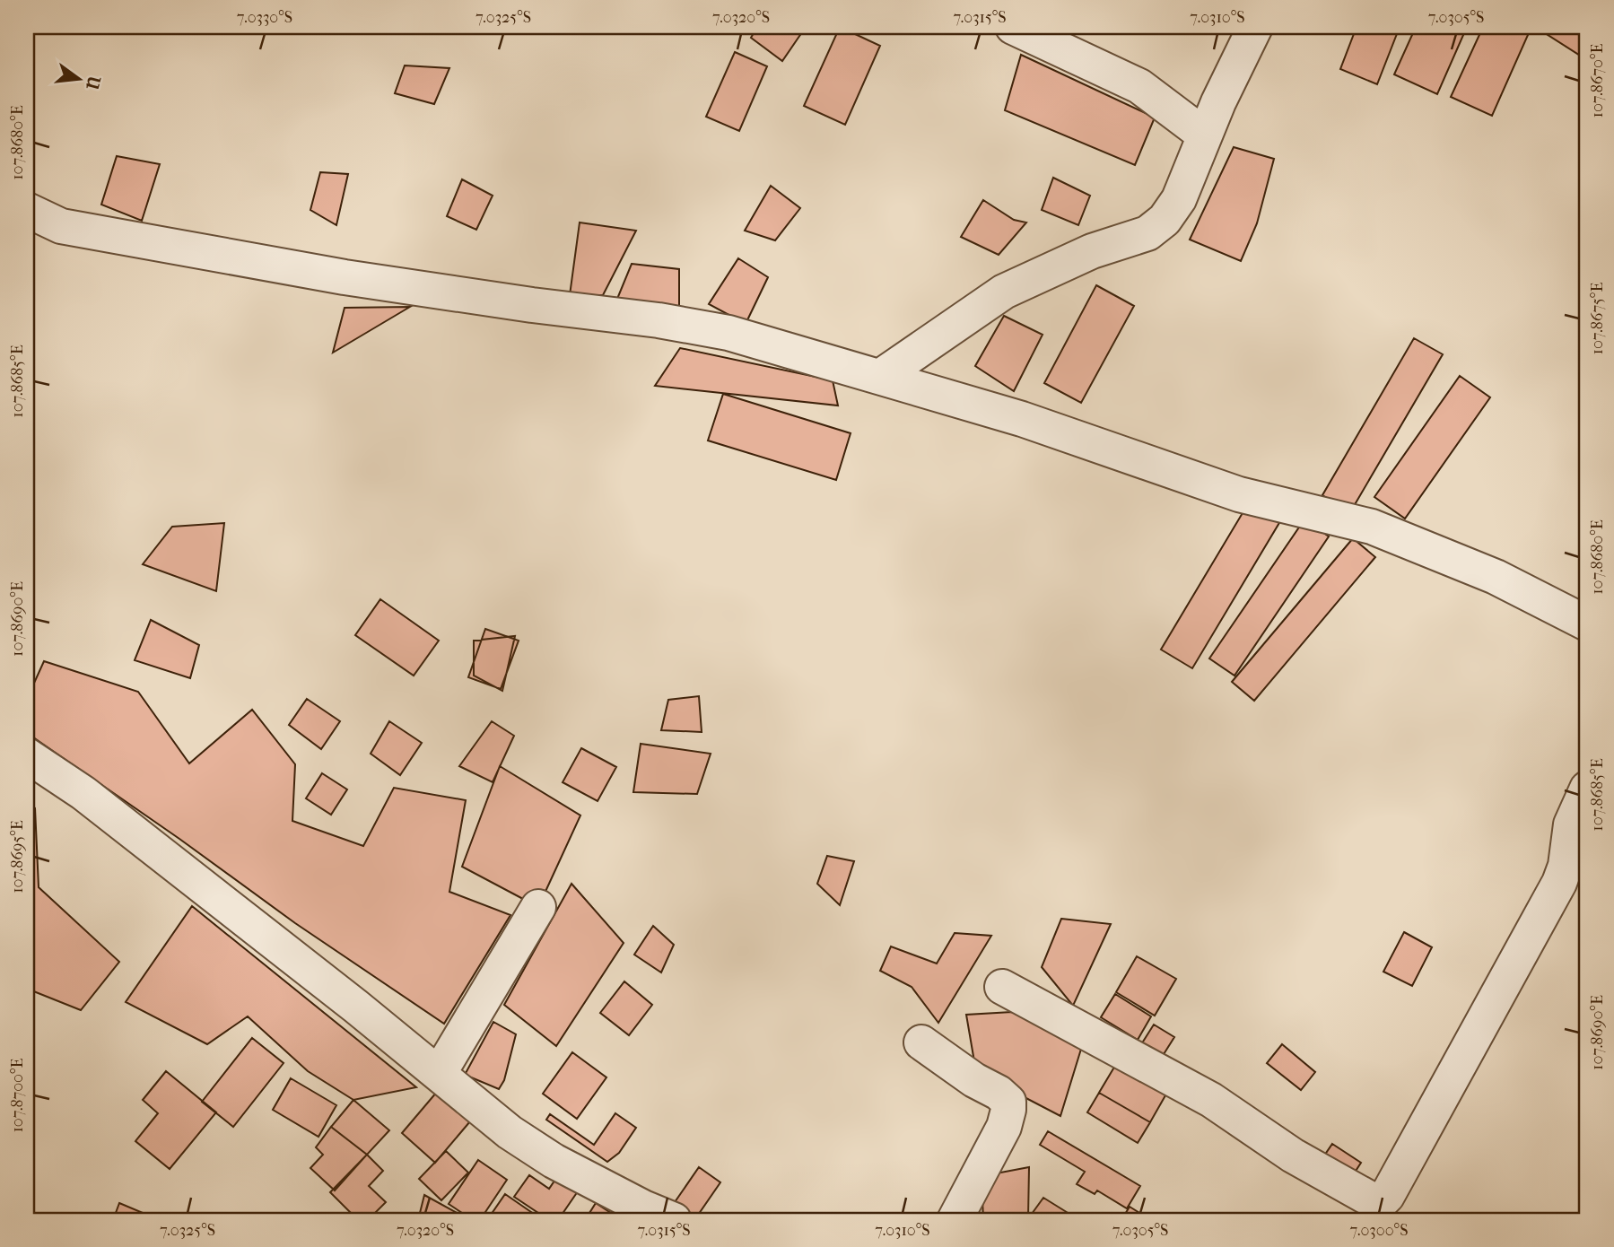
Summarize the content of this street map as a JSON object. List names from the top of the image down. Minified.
{"north":"right","coordinates":["7.0330°S","7.0325°S","7.0320°S","7.0315°S","7.0310°S","7.0305°S","107.8670°E","107.8680°E","107.8675°E","107.8685°E","107.8690°E","107.8695°E","107.8700°E","7.0300°S"]}
